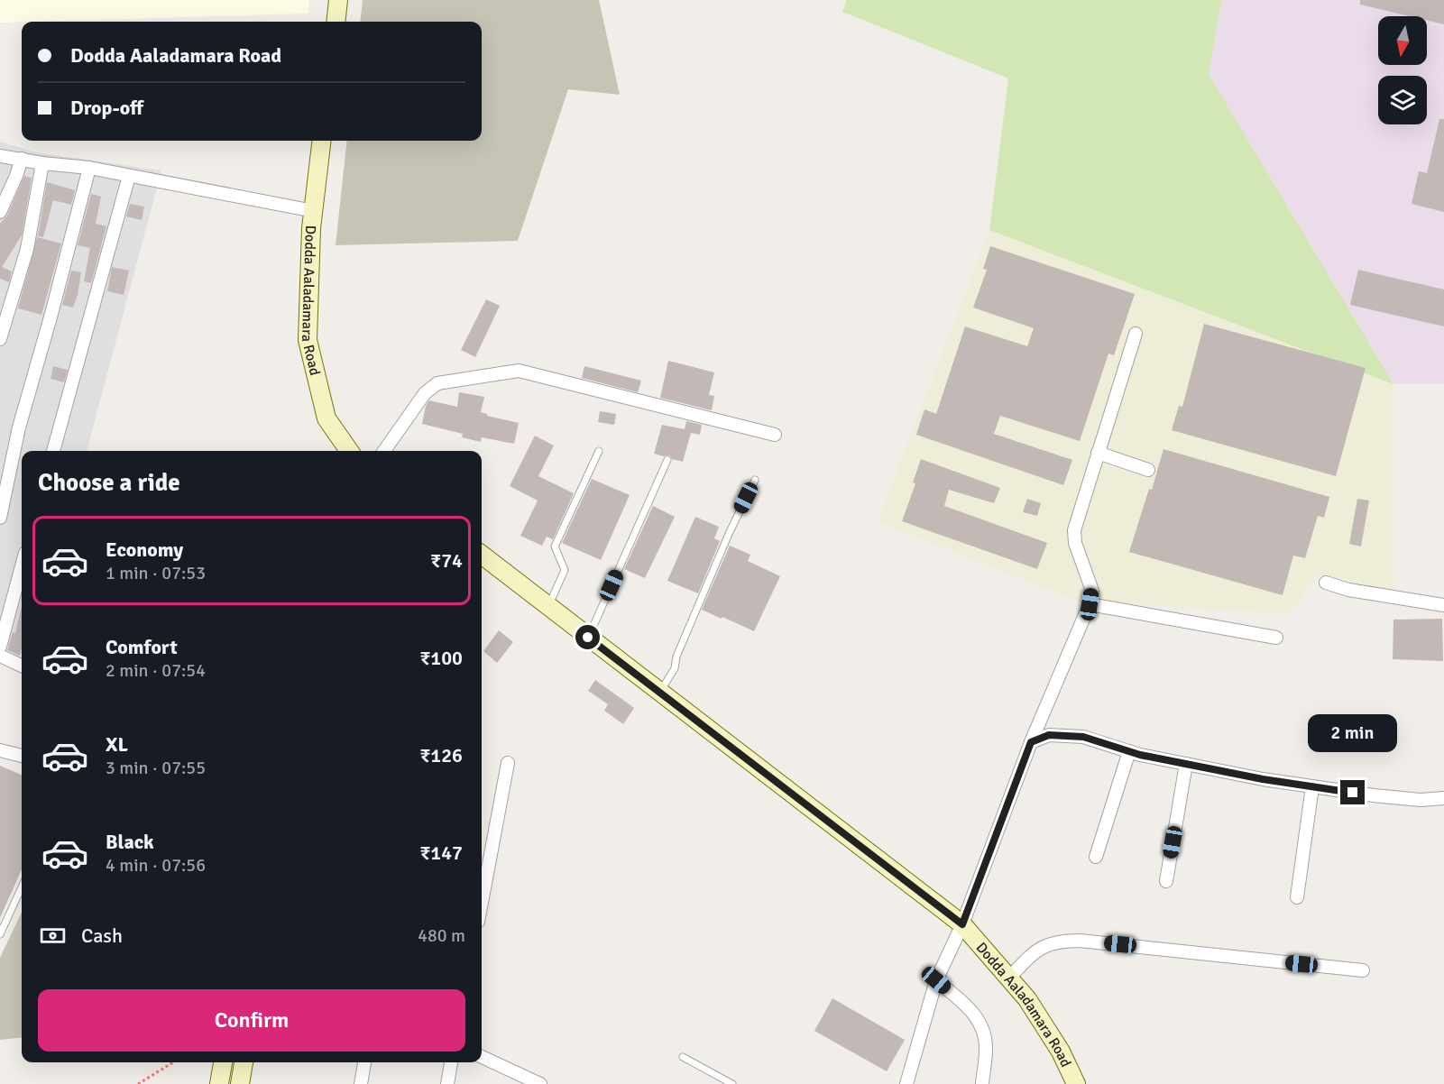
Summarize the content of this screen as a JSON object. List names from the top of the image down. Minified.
{"streets":{"main road":["Dodda Aaladamara Road"]},"north":"bottom","page":{"banner":["Dodda Aaladamara Road","Drop-off"],"heading":"Choose a ride","list":[{"name":"Economy","note":"1 min · 07:53","value":"₹74"},{"name":"Comfort","note":"2 min · 07:54","value":"₹100"},{"name":"XL","note":"3 min · 07:55","value":"₹126"},{"name":"Black","note":"4 min · 07:56","value":"₹147"}],"bubble":"2 min","pay":["Cash","480 m"],"buttons":"Confirm"}}
